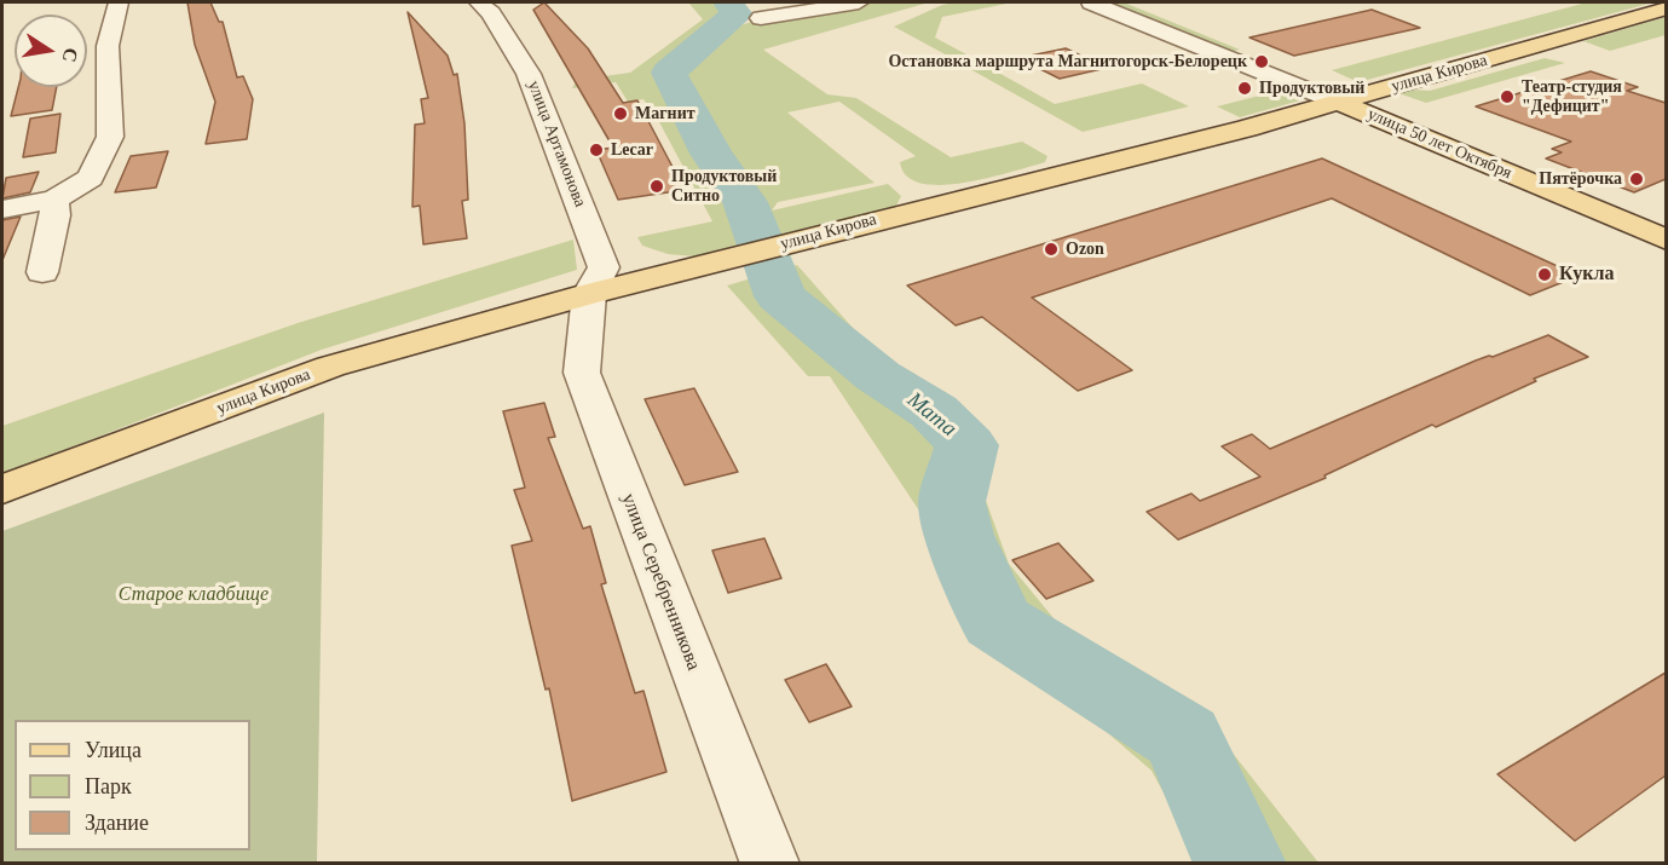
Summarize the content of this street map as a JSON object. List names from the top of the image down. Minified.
{"streets":{"main road":["улица Кирова","улица 50 лет Октября"],"street":["улица Артамонова","улица Серебренникова"]},"crossings":[["улица Кирова","улица Артамонова"],["улица Кирова","улица 50 лет Октября"],["улица Кирова","улица Серебренникова"],["улица Артамонова","улица Серебренникова"]],"water":["Мата"],"parks":["Старое кладбище"],"places":["Остановка маршрута Магнитогорск-Белорецк","Продуктовый","Театр-студия \"Дефицит\"","Магнит","Lecar","Пятёрочка","Продуктовый Ситно","Ozon","Кукла"],"legend":["Улица","Парк","Здание"],"north":"right"}
